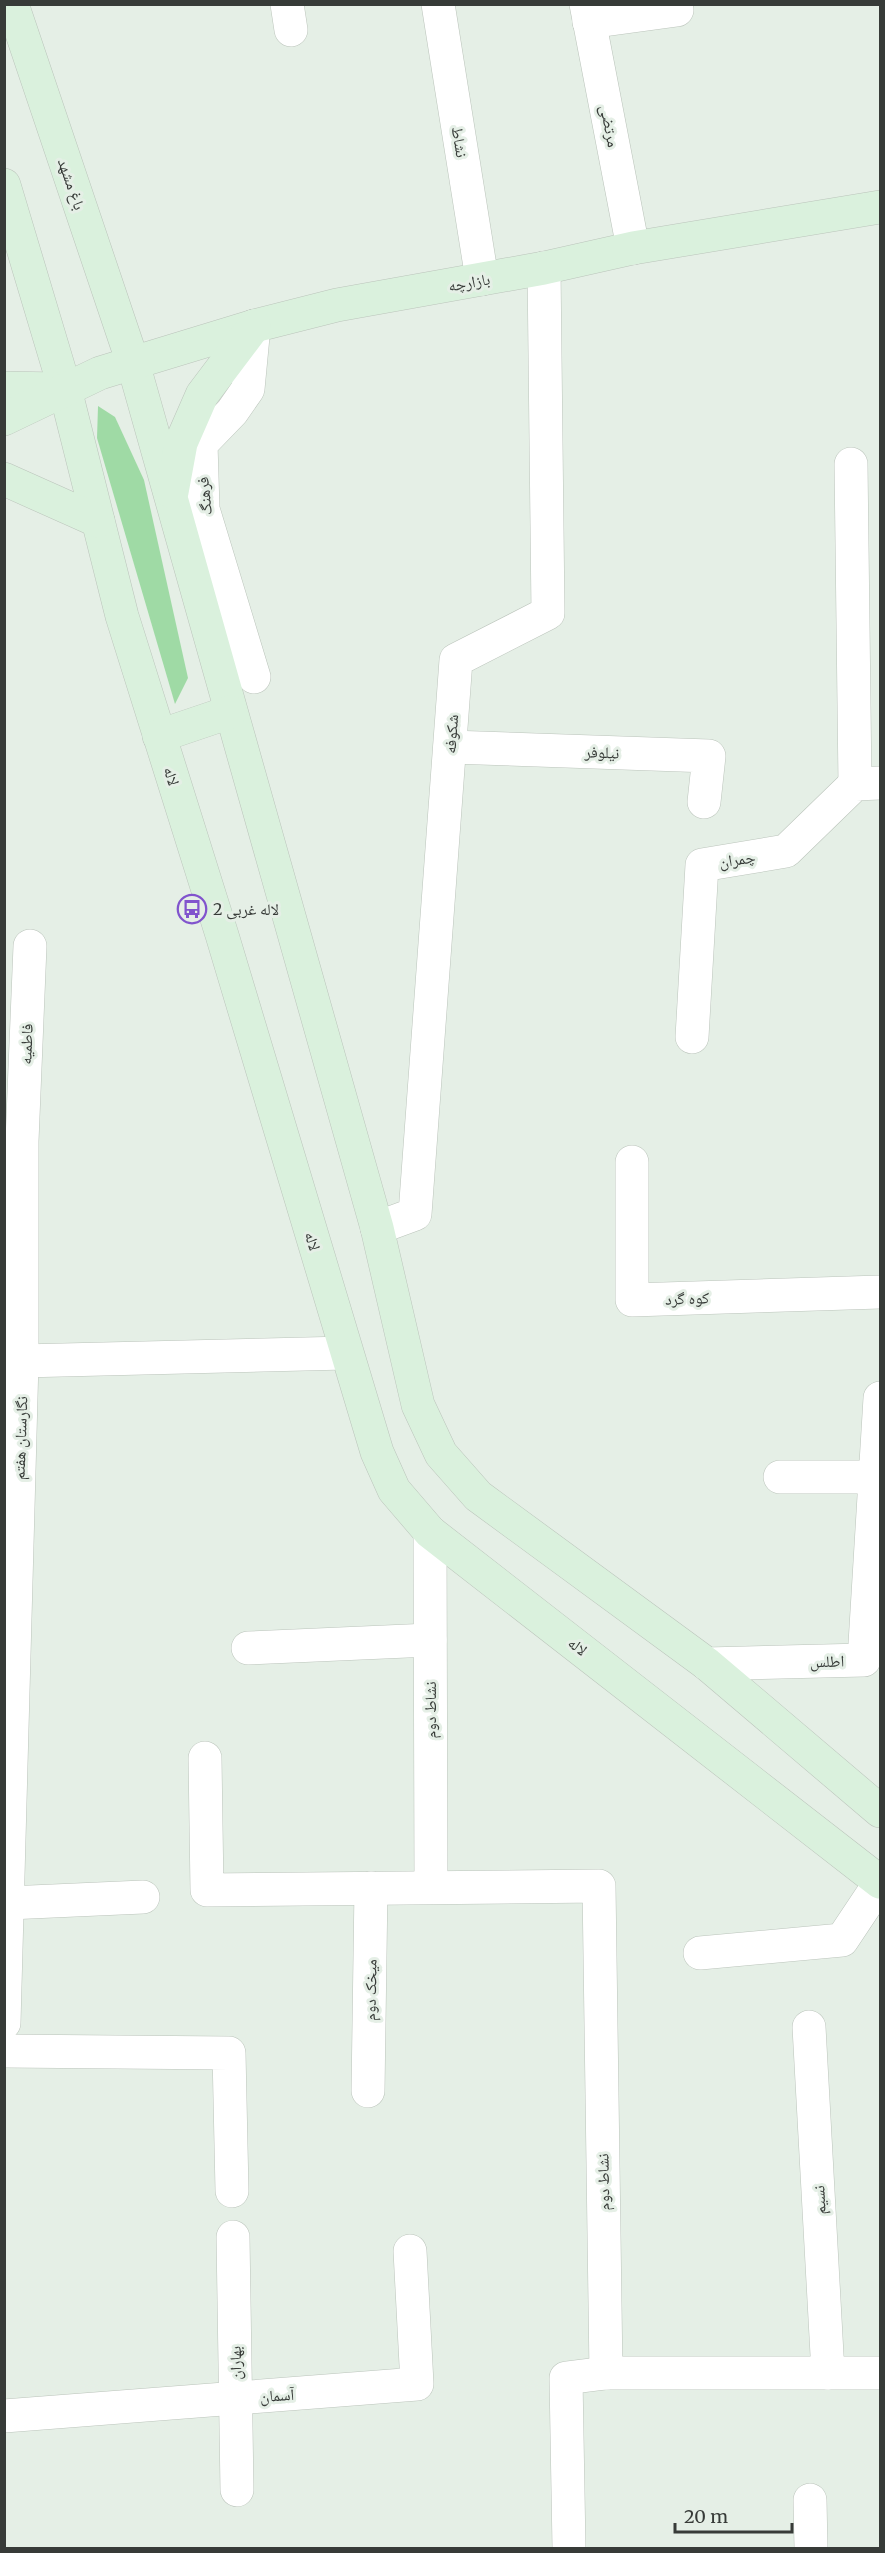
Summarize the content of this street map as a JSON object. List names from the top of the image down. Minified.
{"streets":{"main road":["باغ مشهد","بازارچه","لاله"],"street":["مرتضی","نشاط","فرهنگ","شکوفه","نیلوفر","چمران","فاطمیه","کوه گرد","نگارستان هفتم","اطلس","نشاط دوم","میخک دوم","نسیم","بهاران","آسمان"]},"crossings":[["مرتضی","بازارچه"],["نشاط","بازارچه"],["باغ مشهد","بازارچه"],["بازارچه","فرهنگ"],["بازارچه","شکوفه"],["بازارچه","لاله"],["شکوفه","نیلوفر"],["لاله","نشاط دوم"],["فاطمیه","نگارستان هفتم"],["نشاط دوم","میخک دوم"],["بهاران","آسمان"]],"places":{"bus stop":["لاله غربی 2"]},"scale_bar":"20 m"}
